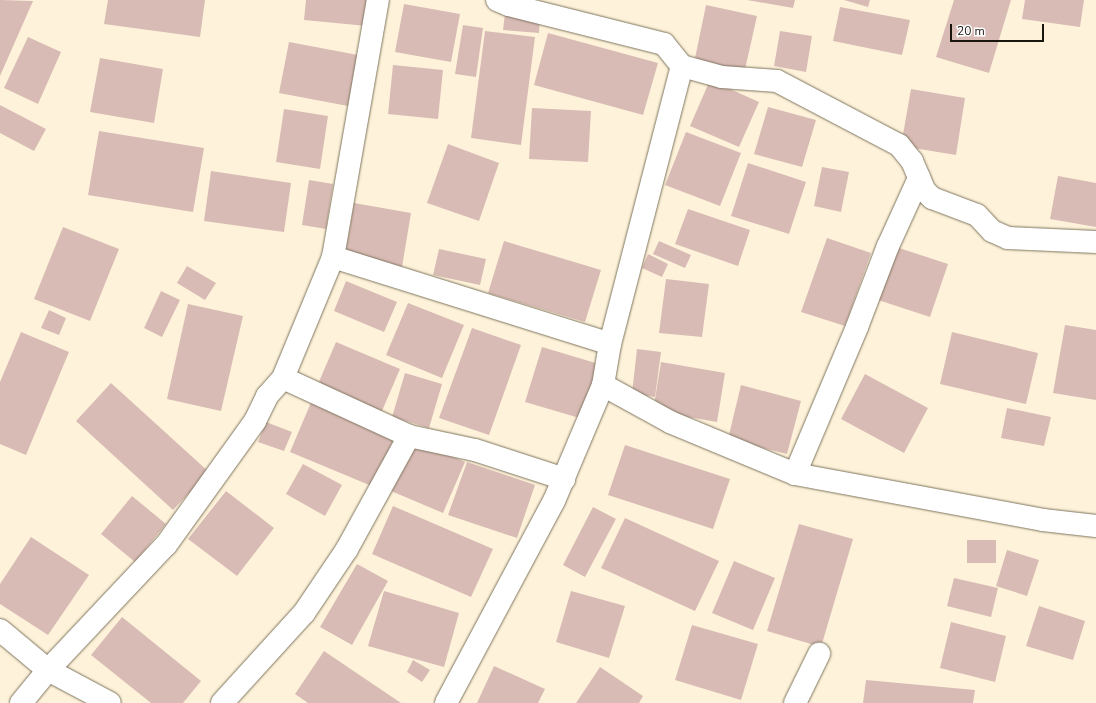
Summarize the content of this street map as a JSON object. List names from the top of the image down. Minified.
{"scale_bar":"20 m"}
